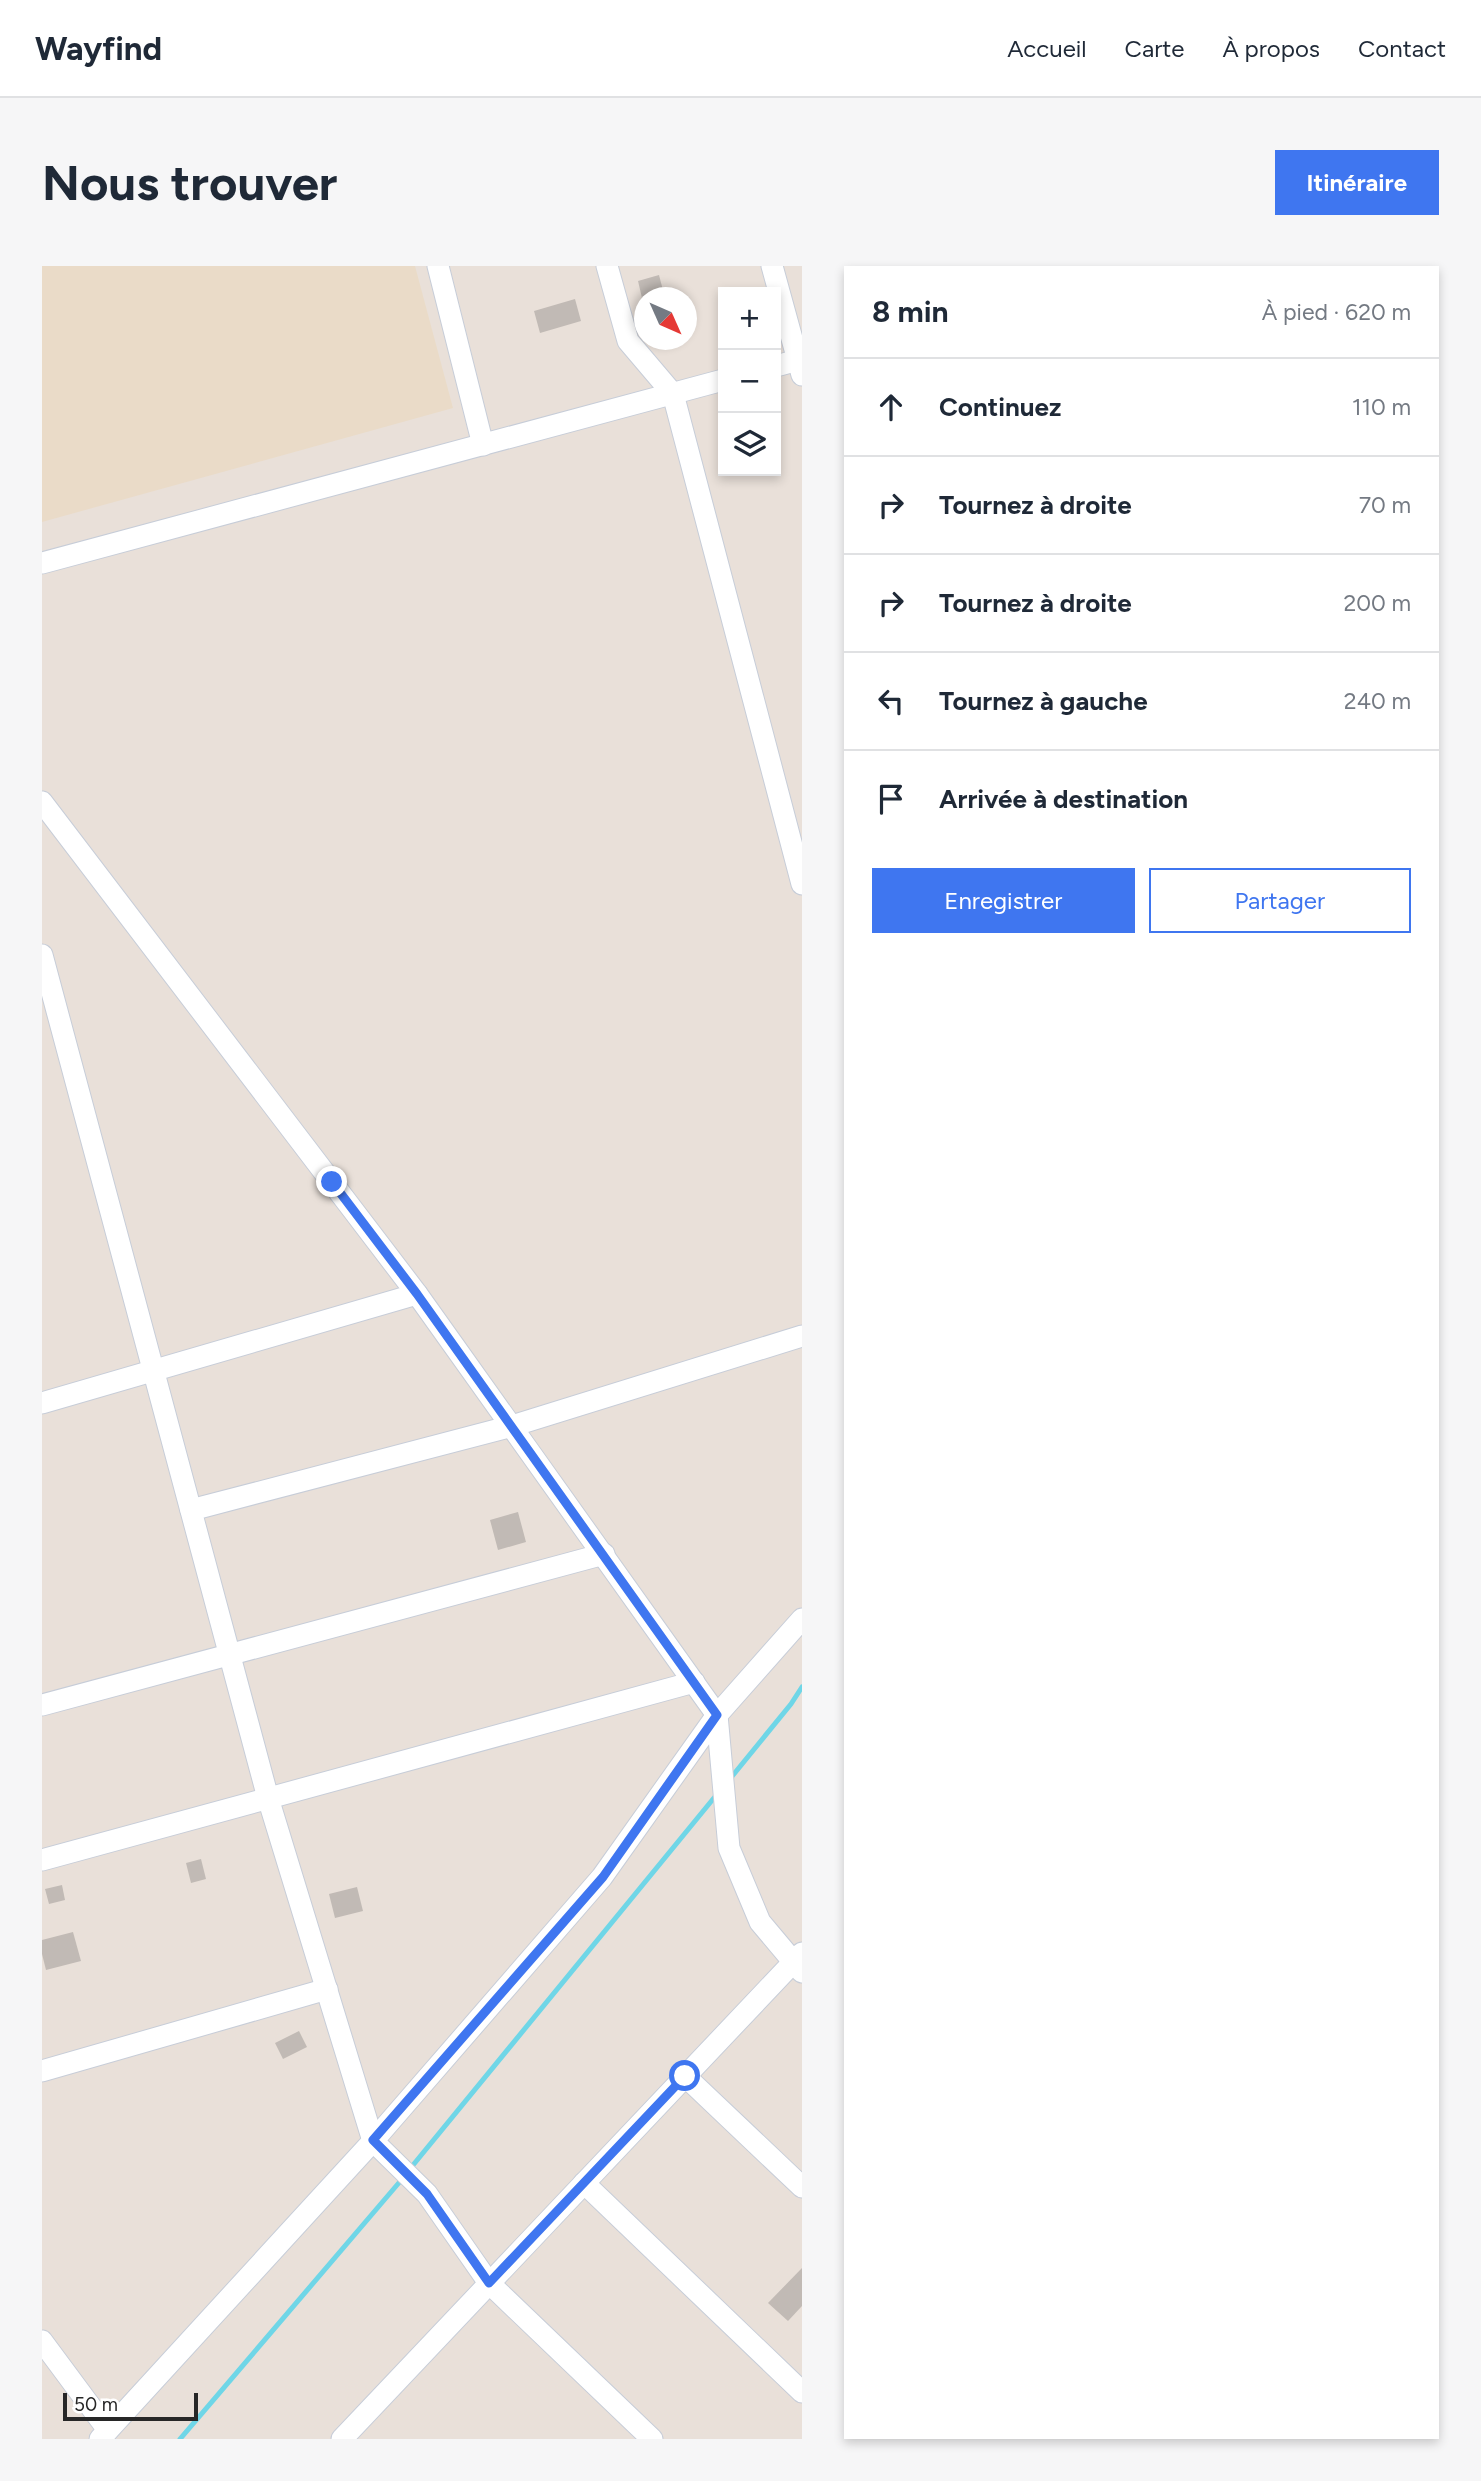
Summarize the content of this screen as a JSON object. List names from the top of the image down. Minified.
{"scale_bar":"50 m","north":"bottom right","page":{"header":"Wayfind","nav":["Accueil","Carte","À propos","Contact"],"buttons":["Itinéraire",["Enregistrer","Partager"]],"title":"Nous trouver","heading":["8 min","À pied · 620 m"],"map_buttons":["+","−"],"list":[["Continuez","110 m"],["Tournez à droite","70 m"],["Tournez à droite","200 m"],["Tournez à gauche","240 m"],"Arrivée à destination"],"scale":"50 m"}}
